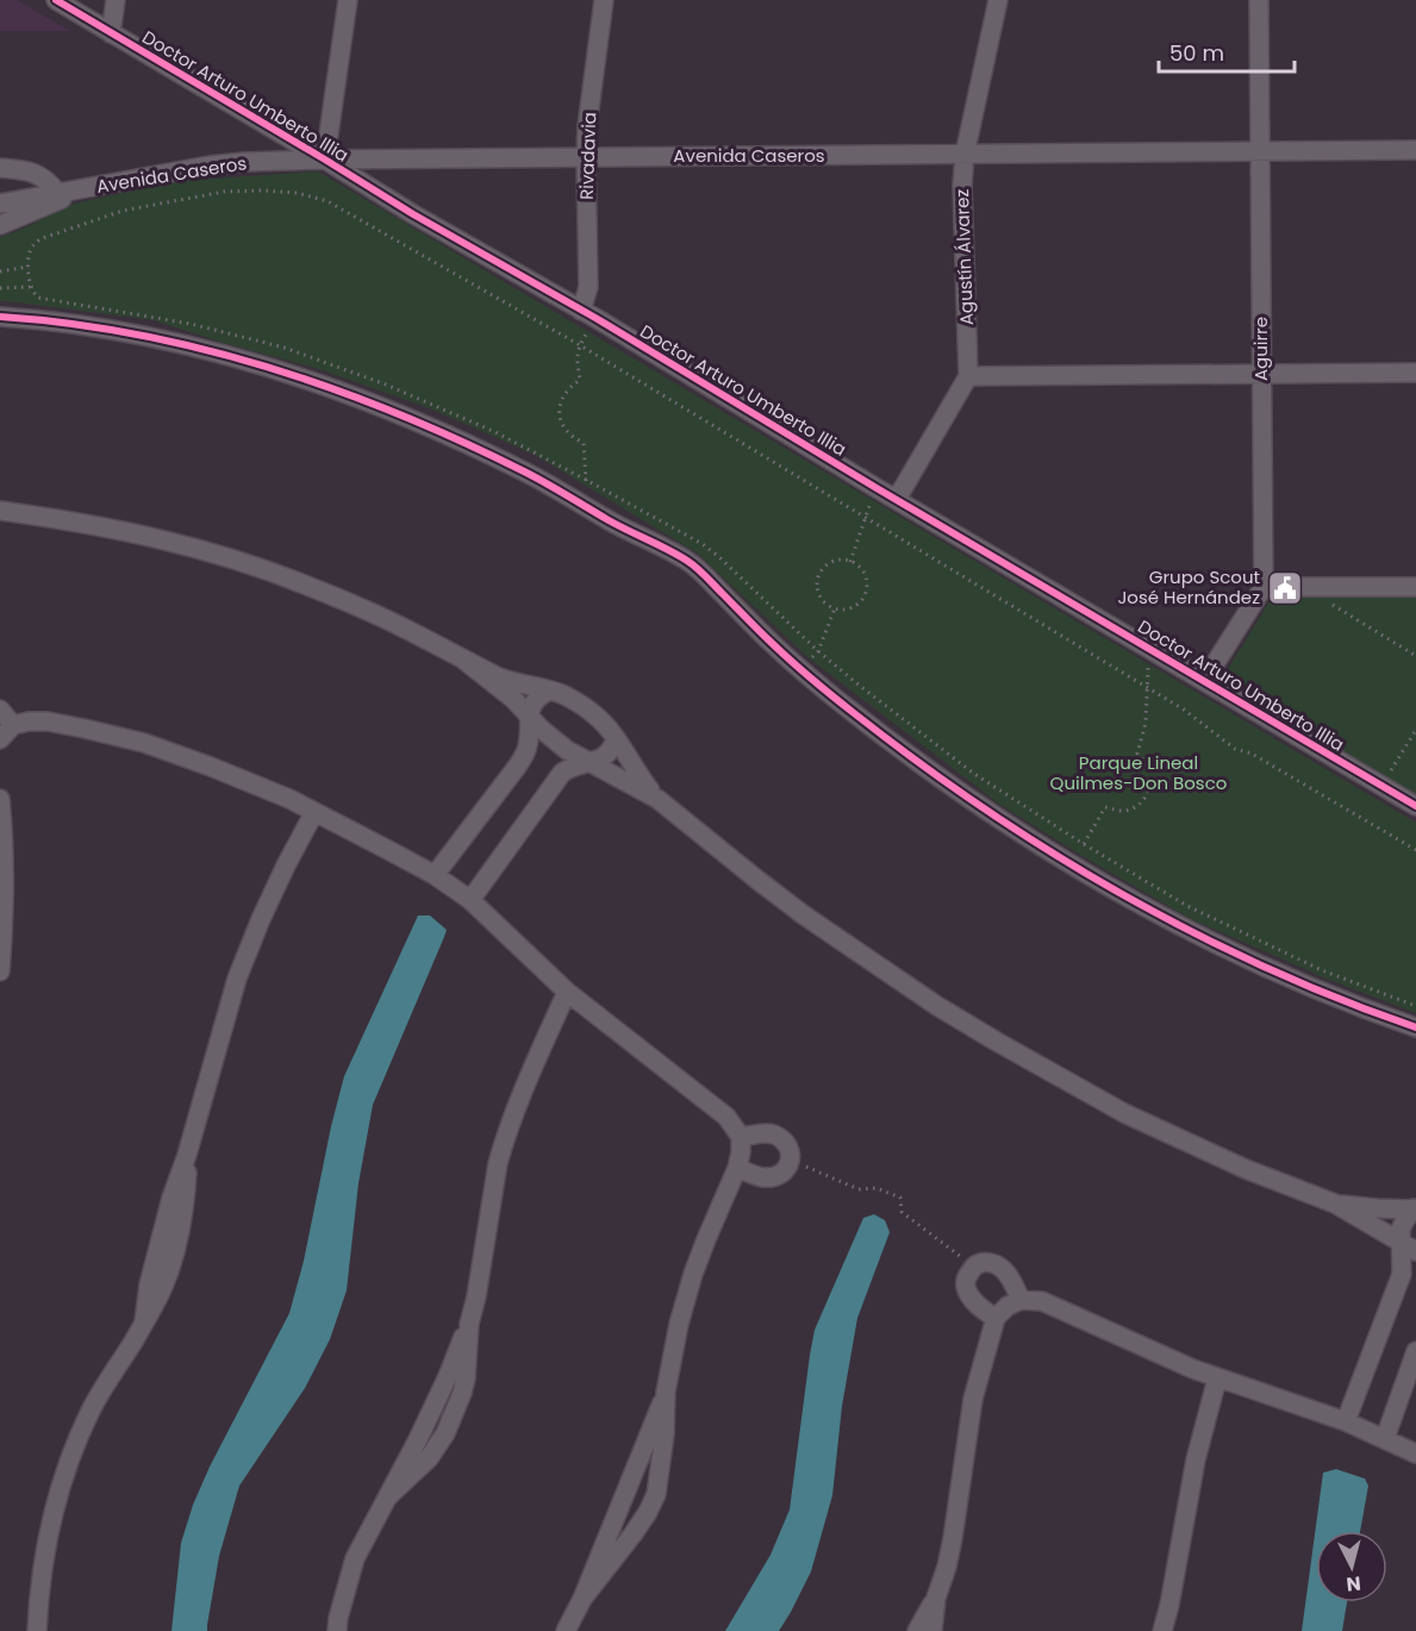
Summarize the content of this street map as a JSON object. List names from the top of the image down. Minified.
{"streets":{"street":["Doctor Arturo Umberto Illia","Rivadavia","Avenida Caseros","Agustín Álvarez","Aguirre"]},"crossings":[["Doctor Arturo Umberto Illia","Rivadavia"],["Doctor Arturo Umberto Illia","Avenida Caseros"],["Rivadavia","Avenida Caseros"],["Avenida Caseros","Agustín Álvarez"],["Avenida Caseros","Aguirre"]],"parks":["Parque Lineal Quilmes-Don Bosco"],"places":{"public building":["Grupo Scout José Hernández"]},"scale_bar":"50 m","north":"bottom"}
